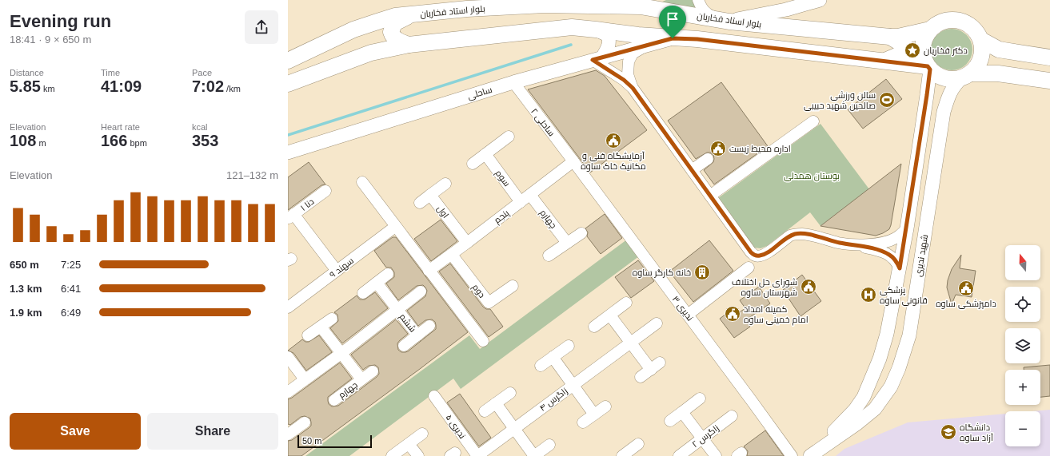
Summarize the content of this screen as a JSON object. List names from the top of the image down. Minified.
{"streets":{"main road":["بلوار استاد فخاریان"],"street":["ساحلی","ساحلی ۲","سوم","دنا ۱","اول","پنجم","چهارم","شهید ندیری","سهند ۹","دوم","ندیری ۳","ششم","زاگرس ۴","ندیری ۵","زاگرس ۲"]},"crossings":[["بلوار استاد فخاریان","شهید ندیری"],["ساحلی","ساحلی ۲"],["ساحلی ۲","پنجم"],["ساحلی ۲","ندیری ۳"],["سوم","پنجم"],["اول","پنجم"],["پنجم","چهارم"],["پنجم","دوم"],["پنجم","ندیری ۳"],["زاگرس ۴","ندیری ۵"]],"parks":["بوستان همدلی"],"places":{"place":["دکتر فخاریان"],"sports":["سالن ورزشی صالحین شهید حبیبی"],"public building":["آزمایشگاه فنی و مکانیک خاک ساوه","اداره محیط زیست","شورای حل اختلاف شهرستان ساوه","دامپزشکی ساوه","کمیته امداد امام خمینی ساوه"],"building":["خانه کارگر ساوه"],"hospital":["پزشکی قانونی ساوه"],"school or university":["دانشگاه آزاد ساوه"]},"scale_bar":"50 m","north":"top","page":{"heading":["Evening run","18:41 · 9 × 650 m"],"stats":[["Distance","5.85 km"],["Time","41:09"],["Pace","7:02 /km"],["Elevation","108 m"],["Heart rate","166 bpm"],["kcal","353"]],"chart":["Elevation","121–132 m"],"map_buttons":["+","−"],"list":[{"name":"650 m","note":"7:25"},{"name":"1.3 km","note":"6:41"},{"name":"1.9 km","note":"6:49"}],"buttons":["Save","Share"],"scale":"50 m"}}
